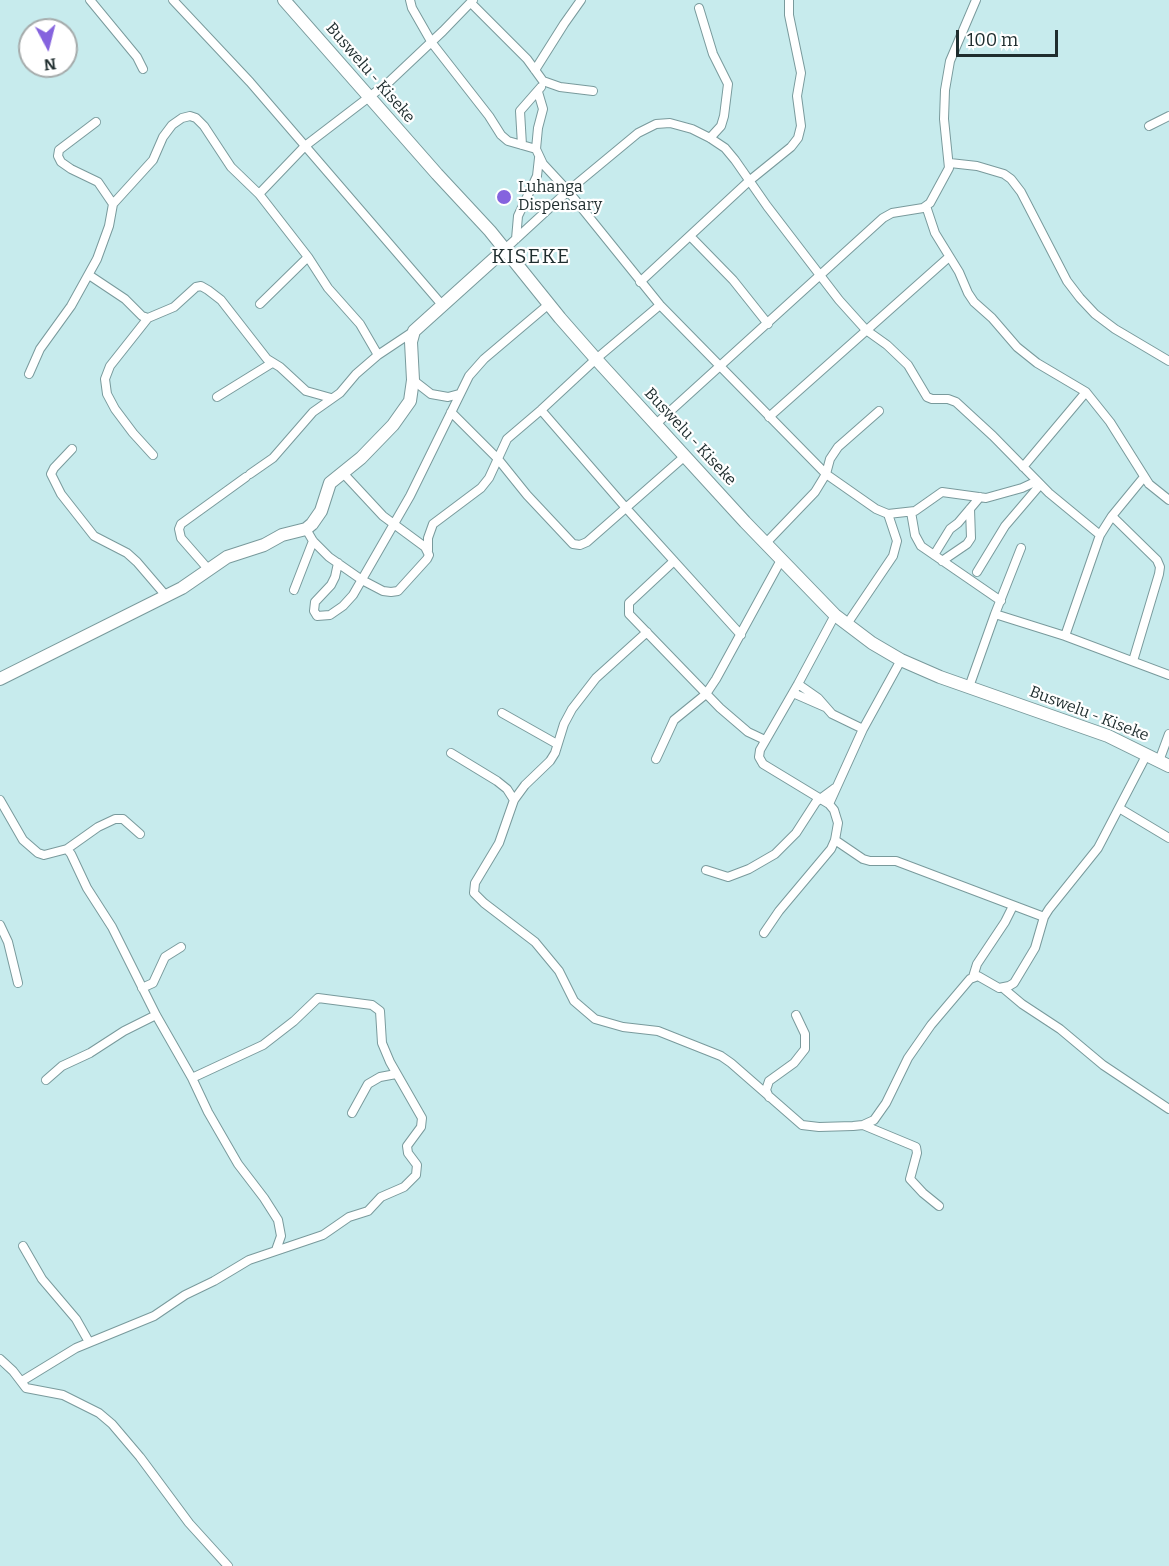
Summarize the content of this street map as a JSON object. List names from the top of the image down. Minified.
{"streets":{"main road":["Buswelu - Kiseke"]},"districts":["KISEKE"],"places":["Luhanga Dispensary"],"scale_bar":"100 m","north":"bottom"}
